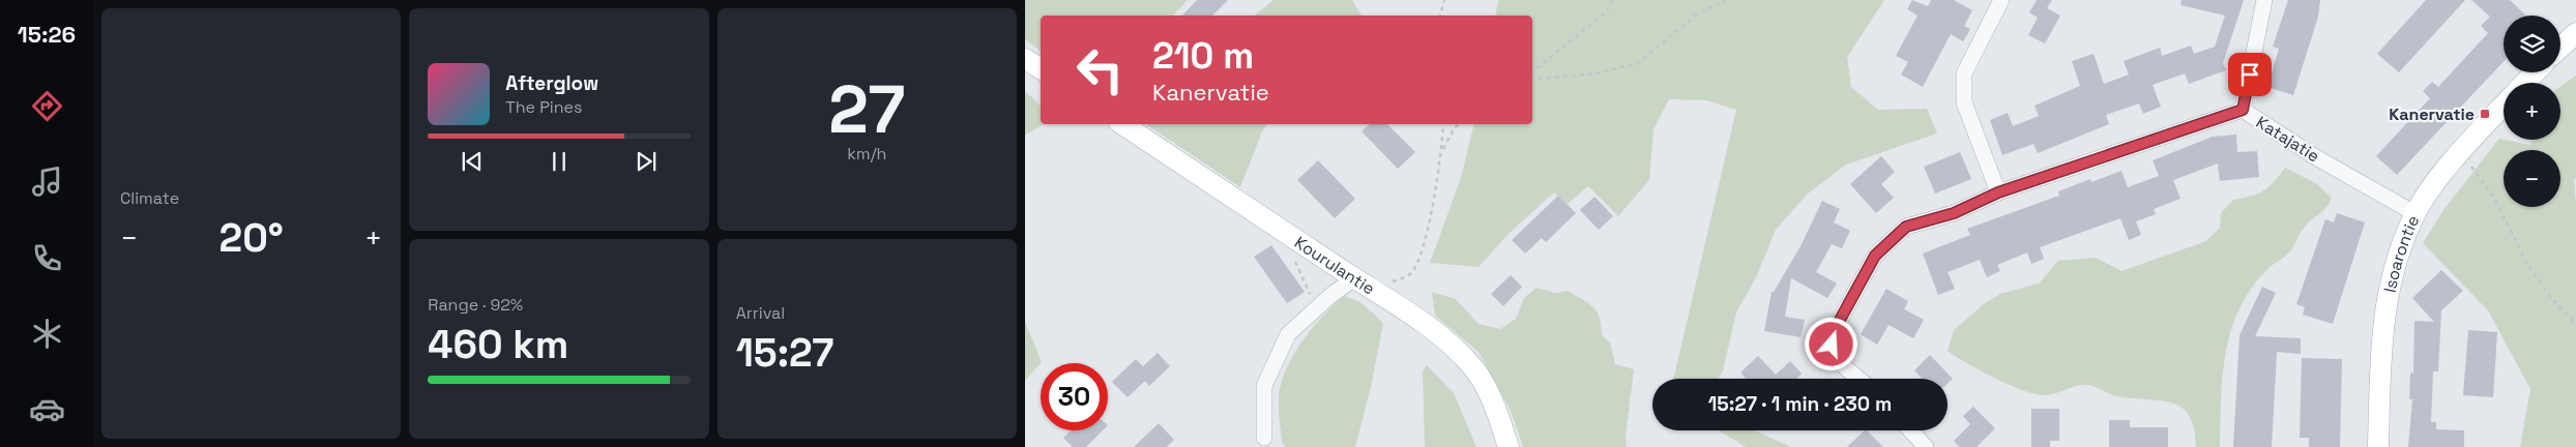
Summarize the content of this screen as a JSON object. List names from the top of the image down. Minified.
{"streets":{"street":["Katajatie","Isoarontie","Kourulantie"]},"crossings":[["Katajatie","Isoarontie"]],"places":{"transit":["Kanervatie"]},"page":{"tabs":"15:26","tile":["Climate",["27","km/h"],["Range · 92%","460 km"],["Arrival","15:27"]],"map_buttons":["+","−"],"turn":["210 m","Kanervatie"],"song":["Afterglow","The Pines"],"heat":["−","20°","+"],"limit":"30","trip":"15:27 · 1 min · 230 m"}}
